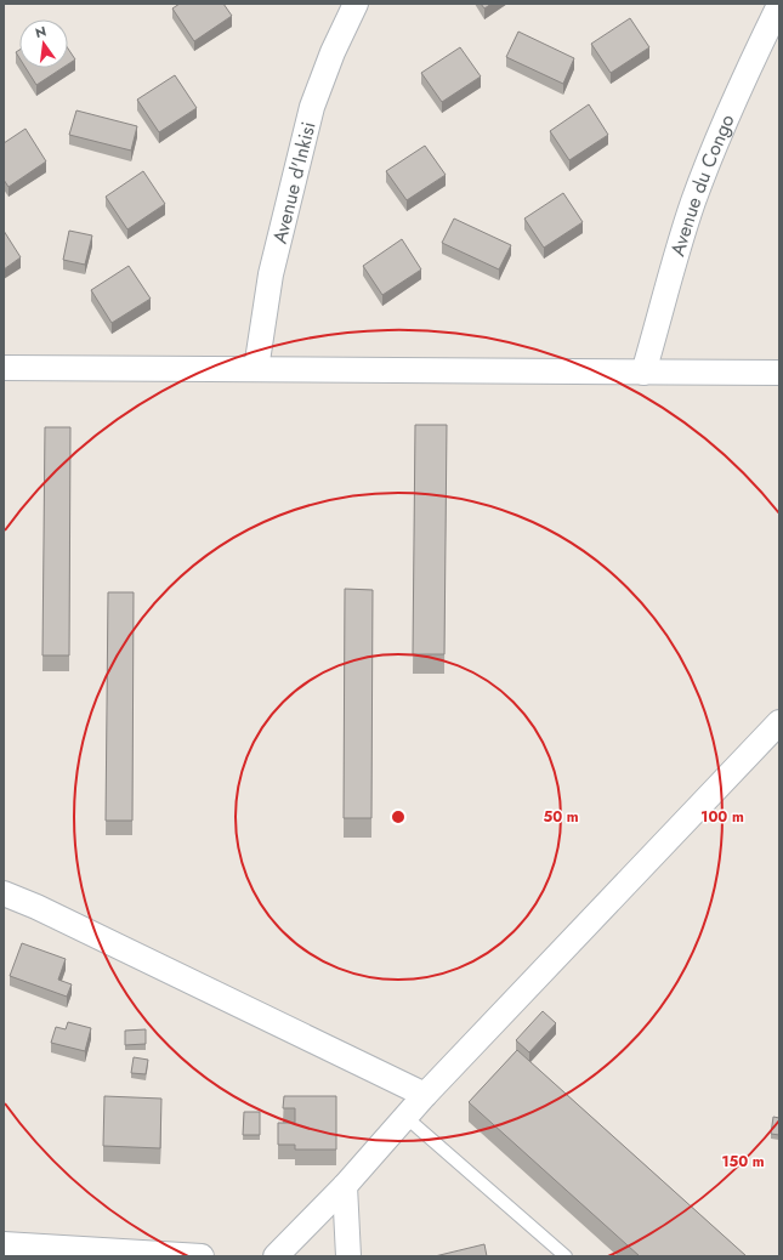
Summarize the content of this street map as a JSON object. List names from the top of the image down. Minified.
{"streets":{"street":["Avenue d'Inkisi","Avenue du Congo"]},"north":"top","rings":["50 m","100 m","150 m"]}
